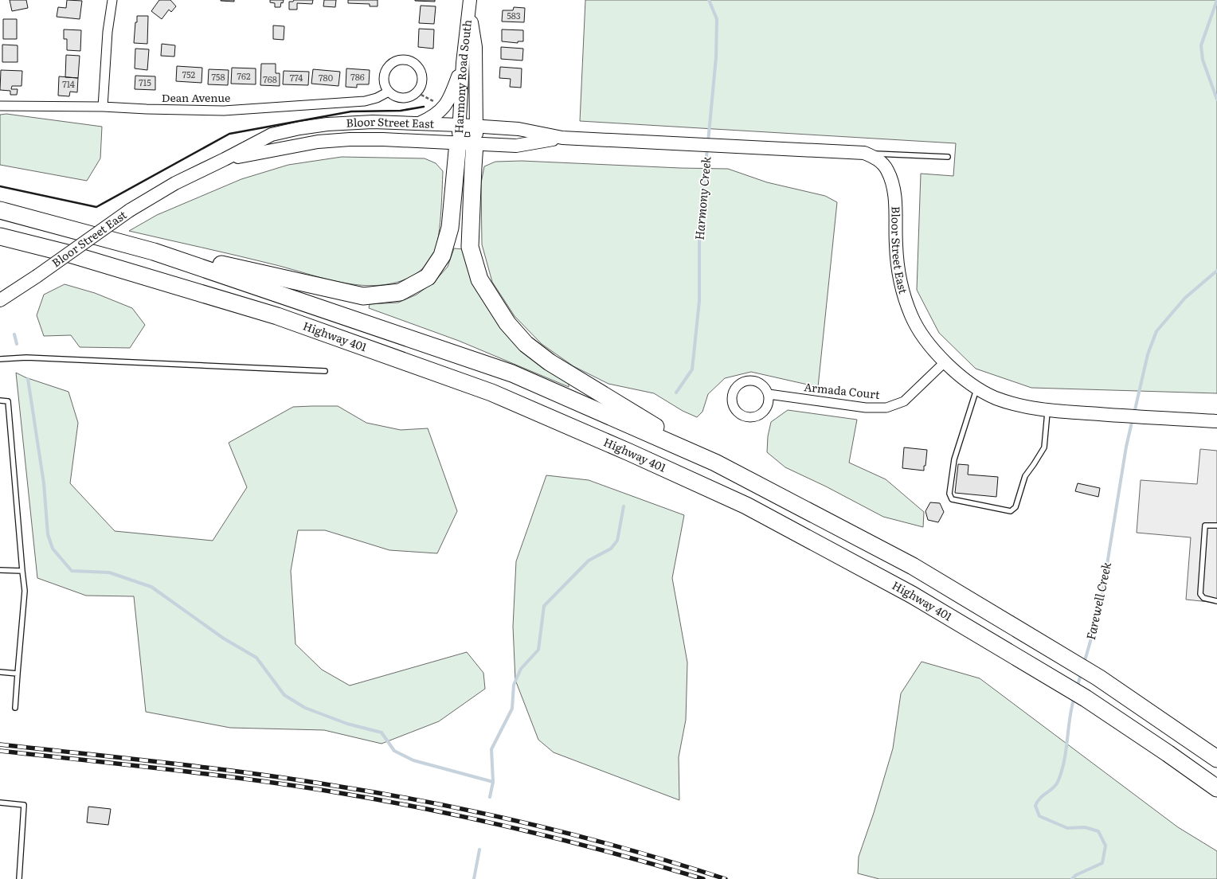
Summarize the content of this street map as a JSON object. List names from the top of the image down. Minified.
{"streets":{"highway":["Highway 401"],"main road":["Harmony Road South","Bloor Street East"],"street":["Dean Avenue","Armada Court"]},"crossings":[["Harmony Road South","Bloor Street East"],["Bloor Street East","Armada Court"]],"water":["Harmony Creek","Farewell Creek"],"house_numbers":["583","752","762","758","786","774","780","768","715","714"]}
